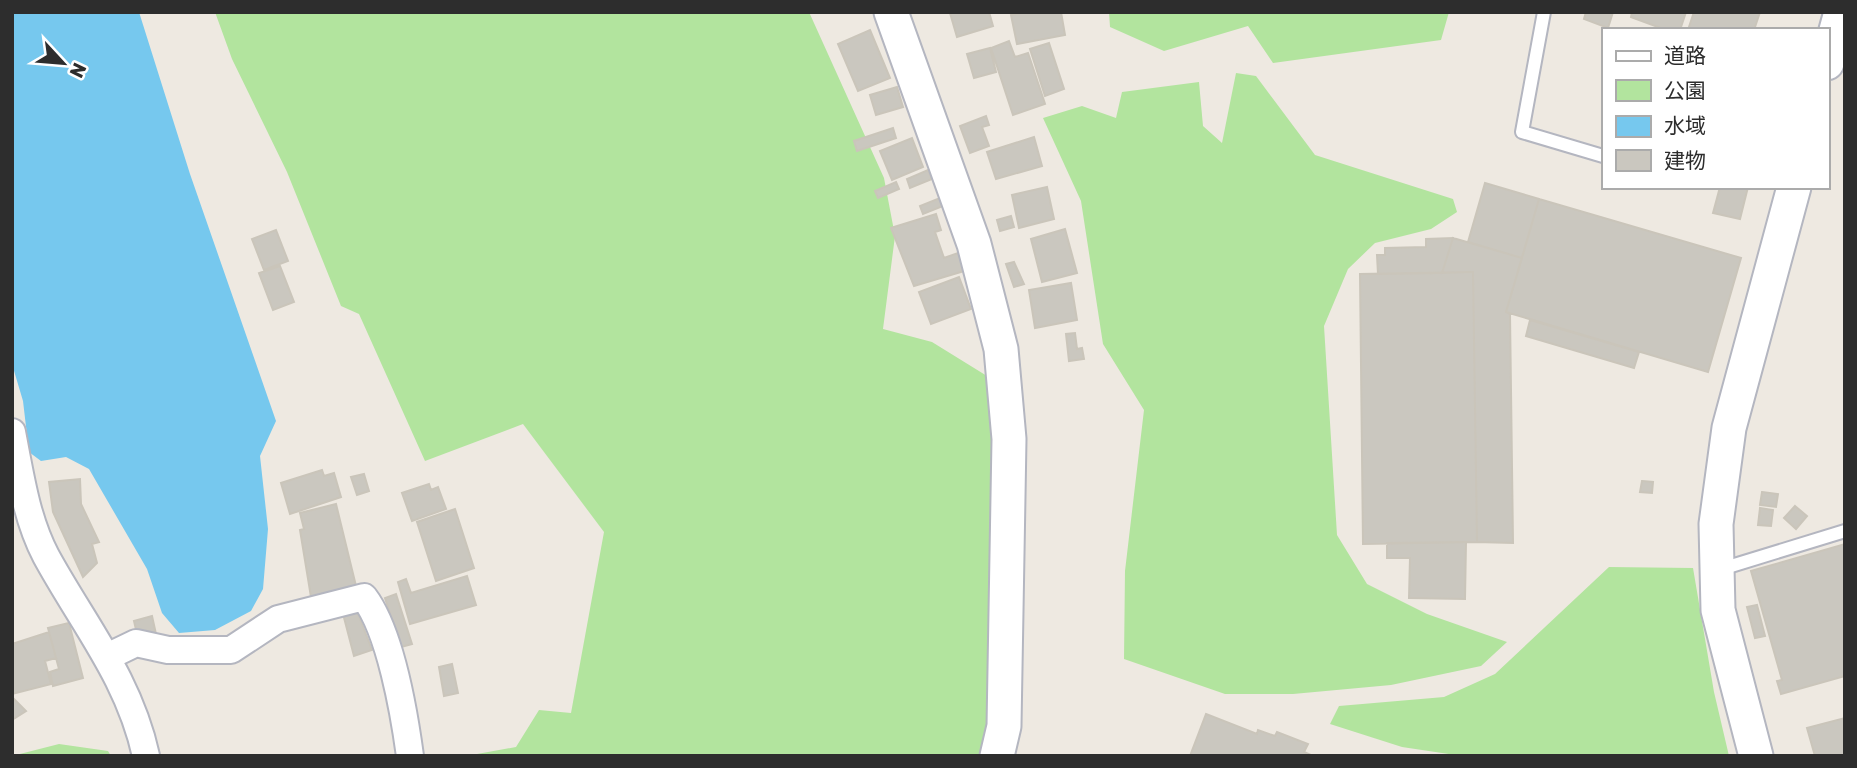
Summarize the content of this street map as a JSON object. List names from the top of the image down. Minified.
{"legend":["道路","公園","水域","建物"],"north":"bottom right"}
